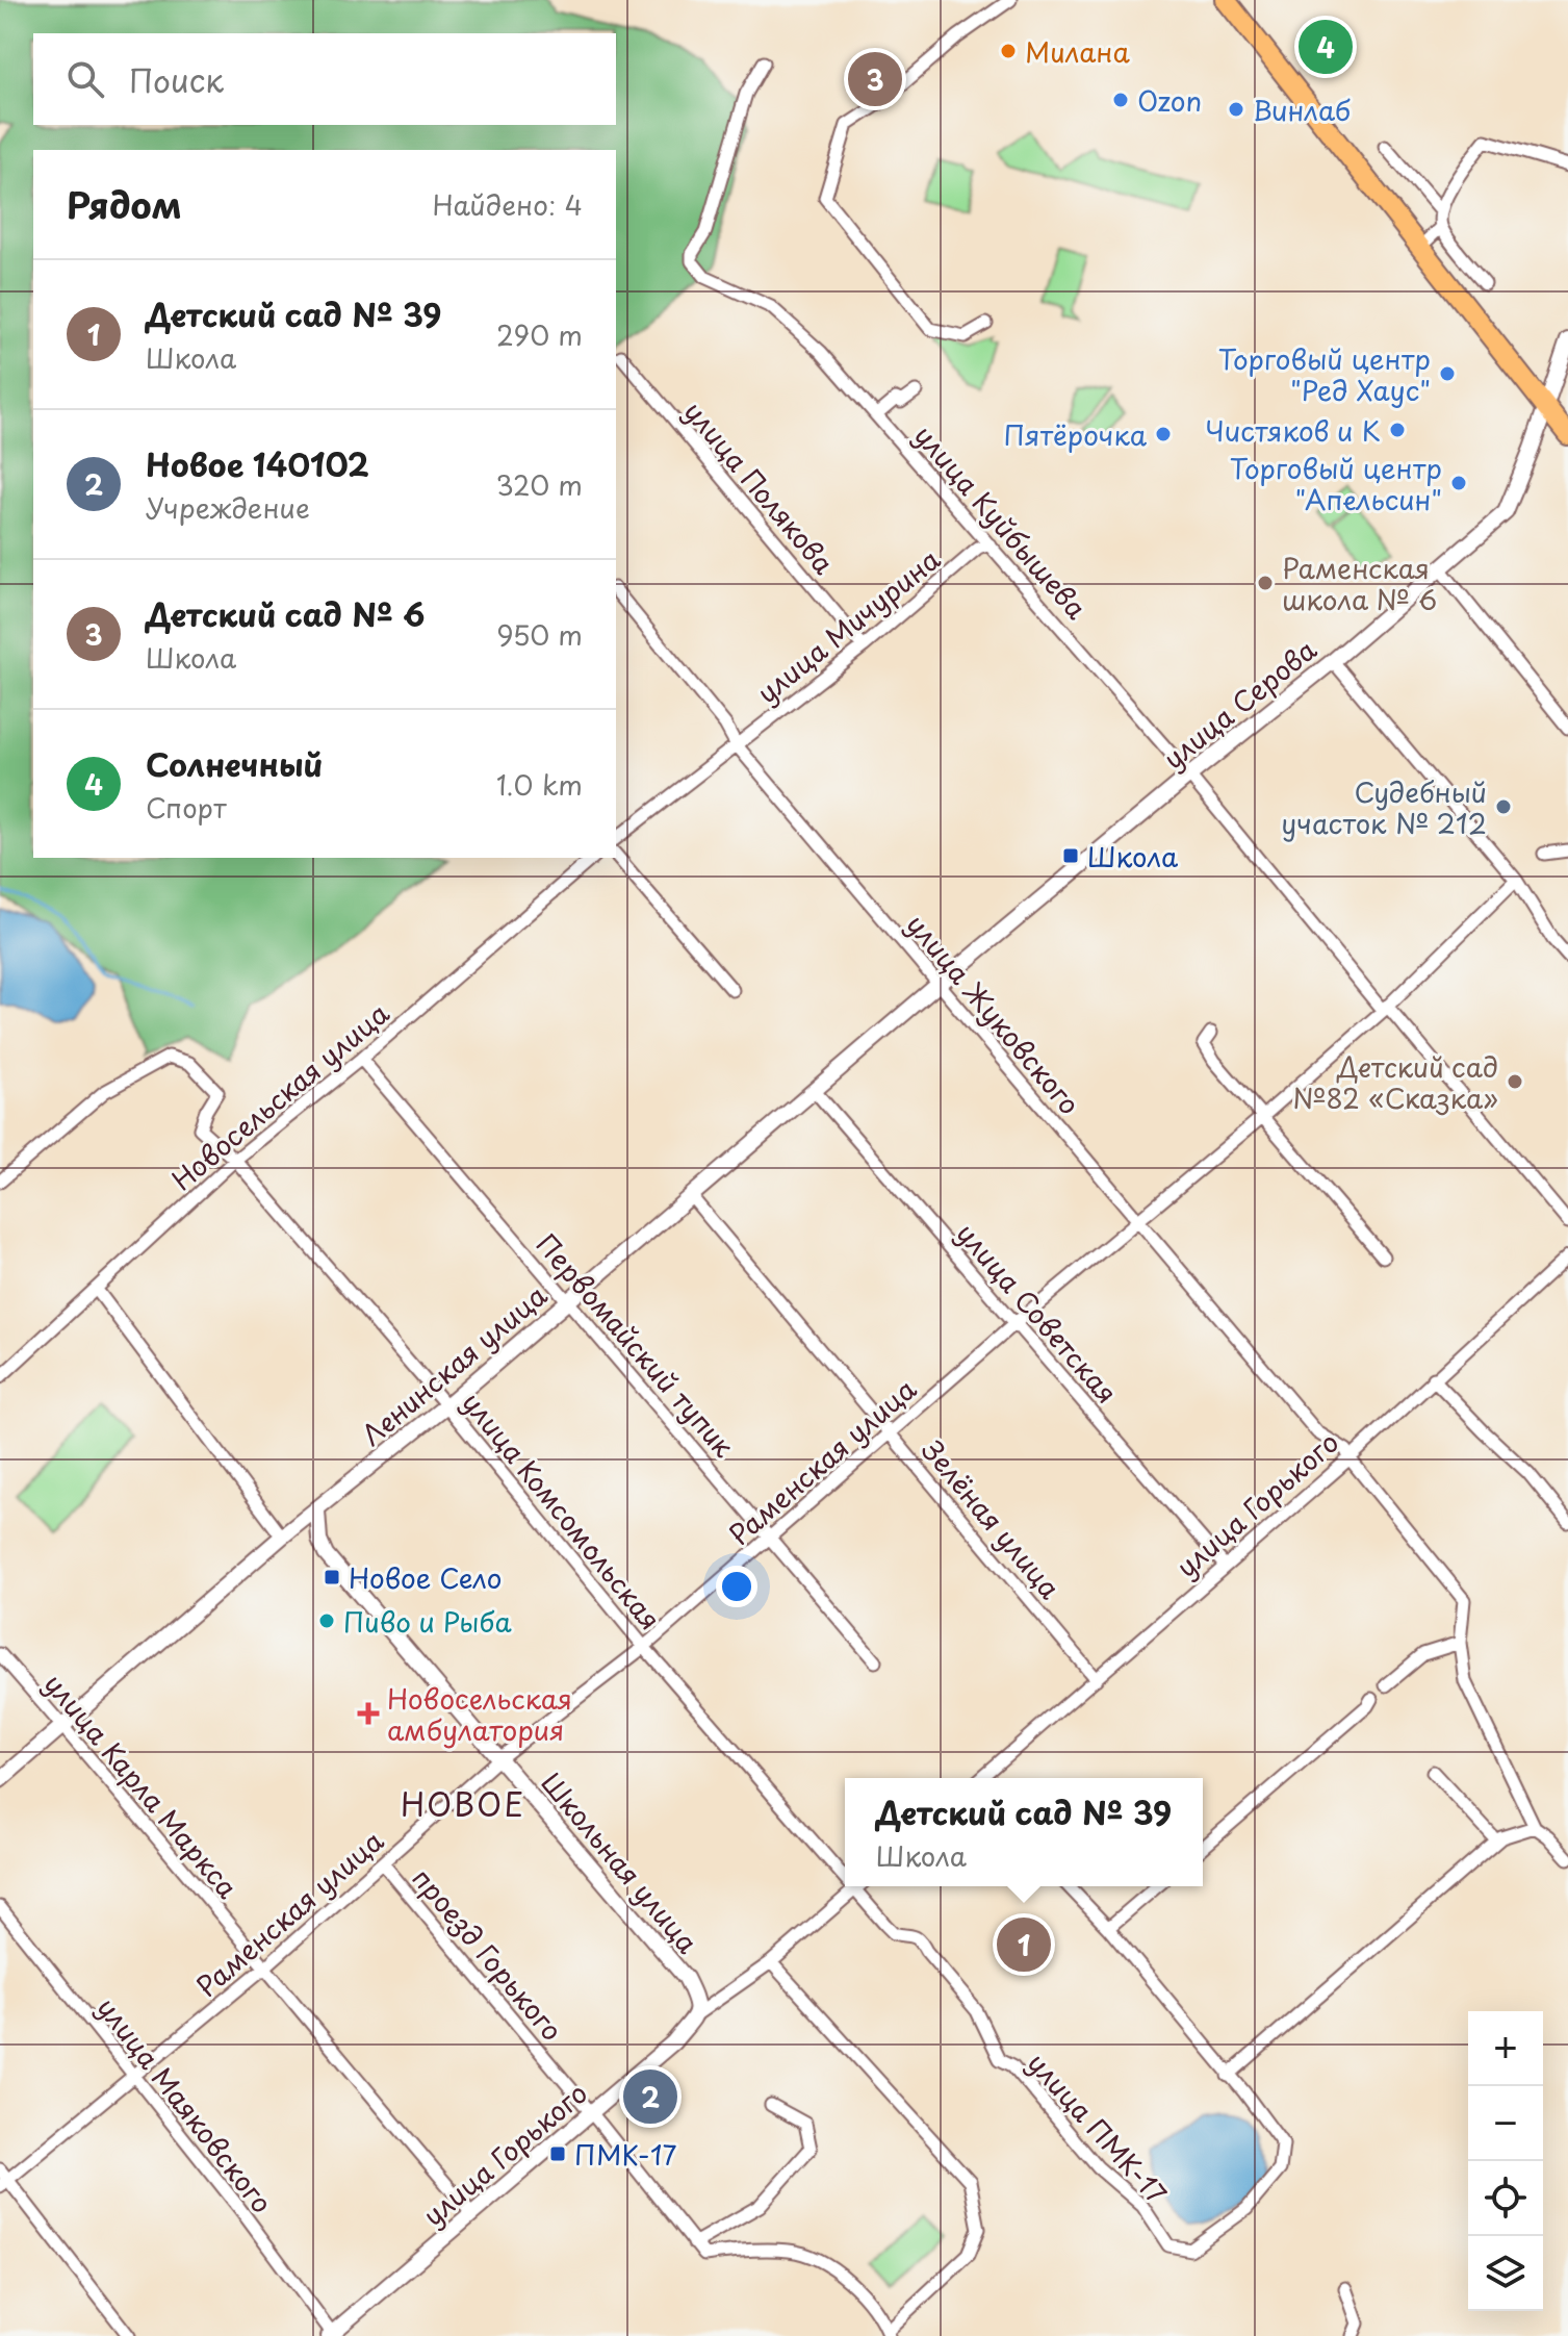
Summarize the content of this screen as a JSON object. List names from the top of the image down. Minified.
{"streets":{"street":["улица Полякова","улица Куйбышева","улица Мичурина","улица Серова","улица Жуковского","Новосельская улица","улица Советская","Первомайский тупик","Ленинская улица","Раменская улица","улица Горького","улица Комсомольская","Зелёная улица","улица Карла Маркса","Школьная улица","проезд Горького","улица Маяковского","улица ПМК-17"]},"crossings":[["улица Полякова","улица Мичурина"],["улица Куйбышева","улица Мичурина"],["улица Куйбышева","улица Серова"],["улица Куйбышева","Раменская улица"],["улица Мичурина","улица Жуковского"],["улица Серова","улица Жуковского"],["улица Серова","Ленинская улица"],["улица Жуковского","Ленинская улица"],["улица Жуковского","Раменская улица"],["улица Жуковского","улица Горького"],["Новосельская улица","Первомайский тупик"],["Новосельская улица","улица Комсомольская"],["улица Советская","Ленинская улица"],["улица Советская","Раменская улица"],["улица Советская","улица Горького"],["Первомайский тупик","Ленинская улица"],["Первомайский тупик","Раменская улица"],["Ленинская улица","улица Комсомольская"],["Ленинская улица","Зелёная улица"],["Ленинская улица","улица Карла Маркса"],["Ленинская улица","Школьная улица"],["Раменская улица","улица Комсомольская"],["Раменская улица","Зелёная улица"],["Раменская улица","улица Карла Маркса"],["Раменская улица","Школьная улица"],["Раменская улица","проезд Горького"],["Раменская улица","улица Маяковского"],["улица Горького","Зелёная улица"],["улица Горького","улица Карла Маркса"],["улица Горького","Школьная улица"],["улица Горького","проезд Горького"],["улица Горького","улица Маяковского"]],"districts":["НОВОЕ"],"places":{"other":["Милана","Ozon","Винлаб","Торговый центр \"Ред Хаус\"","Чистяков и К","Пятёрочка","Торговый центр \"Апельсин\"","Раменская школа № 6","Судебный участок № 212","Детский сад №82 «Сказка»","Пиво и Рыба"],"transit":["Школа","Новое Село","ПМК-17"],"health":["Новосельская амбулатория"]},"page":{"pins":["4","3","1","2"],"search":"Поиск","heading":["Рядом","Найдено: 4"],"list":[{"mark":"1","name":"Детский сад № 39","note":"Школа","value":"290 m"},{"mark":"2","name":"Новое 140102","note":"Учреждение","value":"320 m"},{"mark":"3","name":"Детский сад № 6","note":"Школа","value":"950 m"},{"mark":"4","name":"Солнечный","note":"Спорт","value":"1.0 km"}],"popup":["Детский сад № 39","Школа"],"map_buttons":["+","−"]}}
